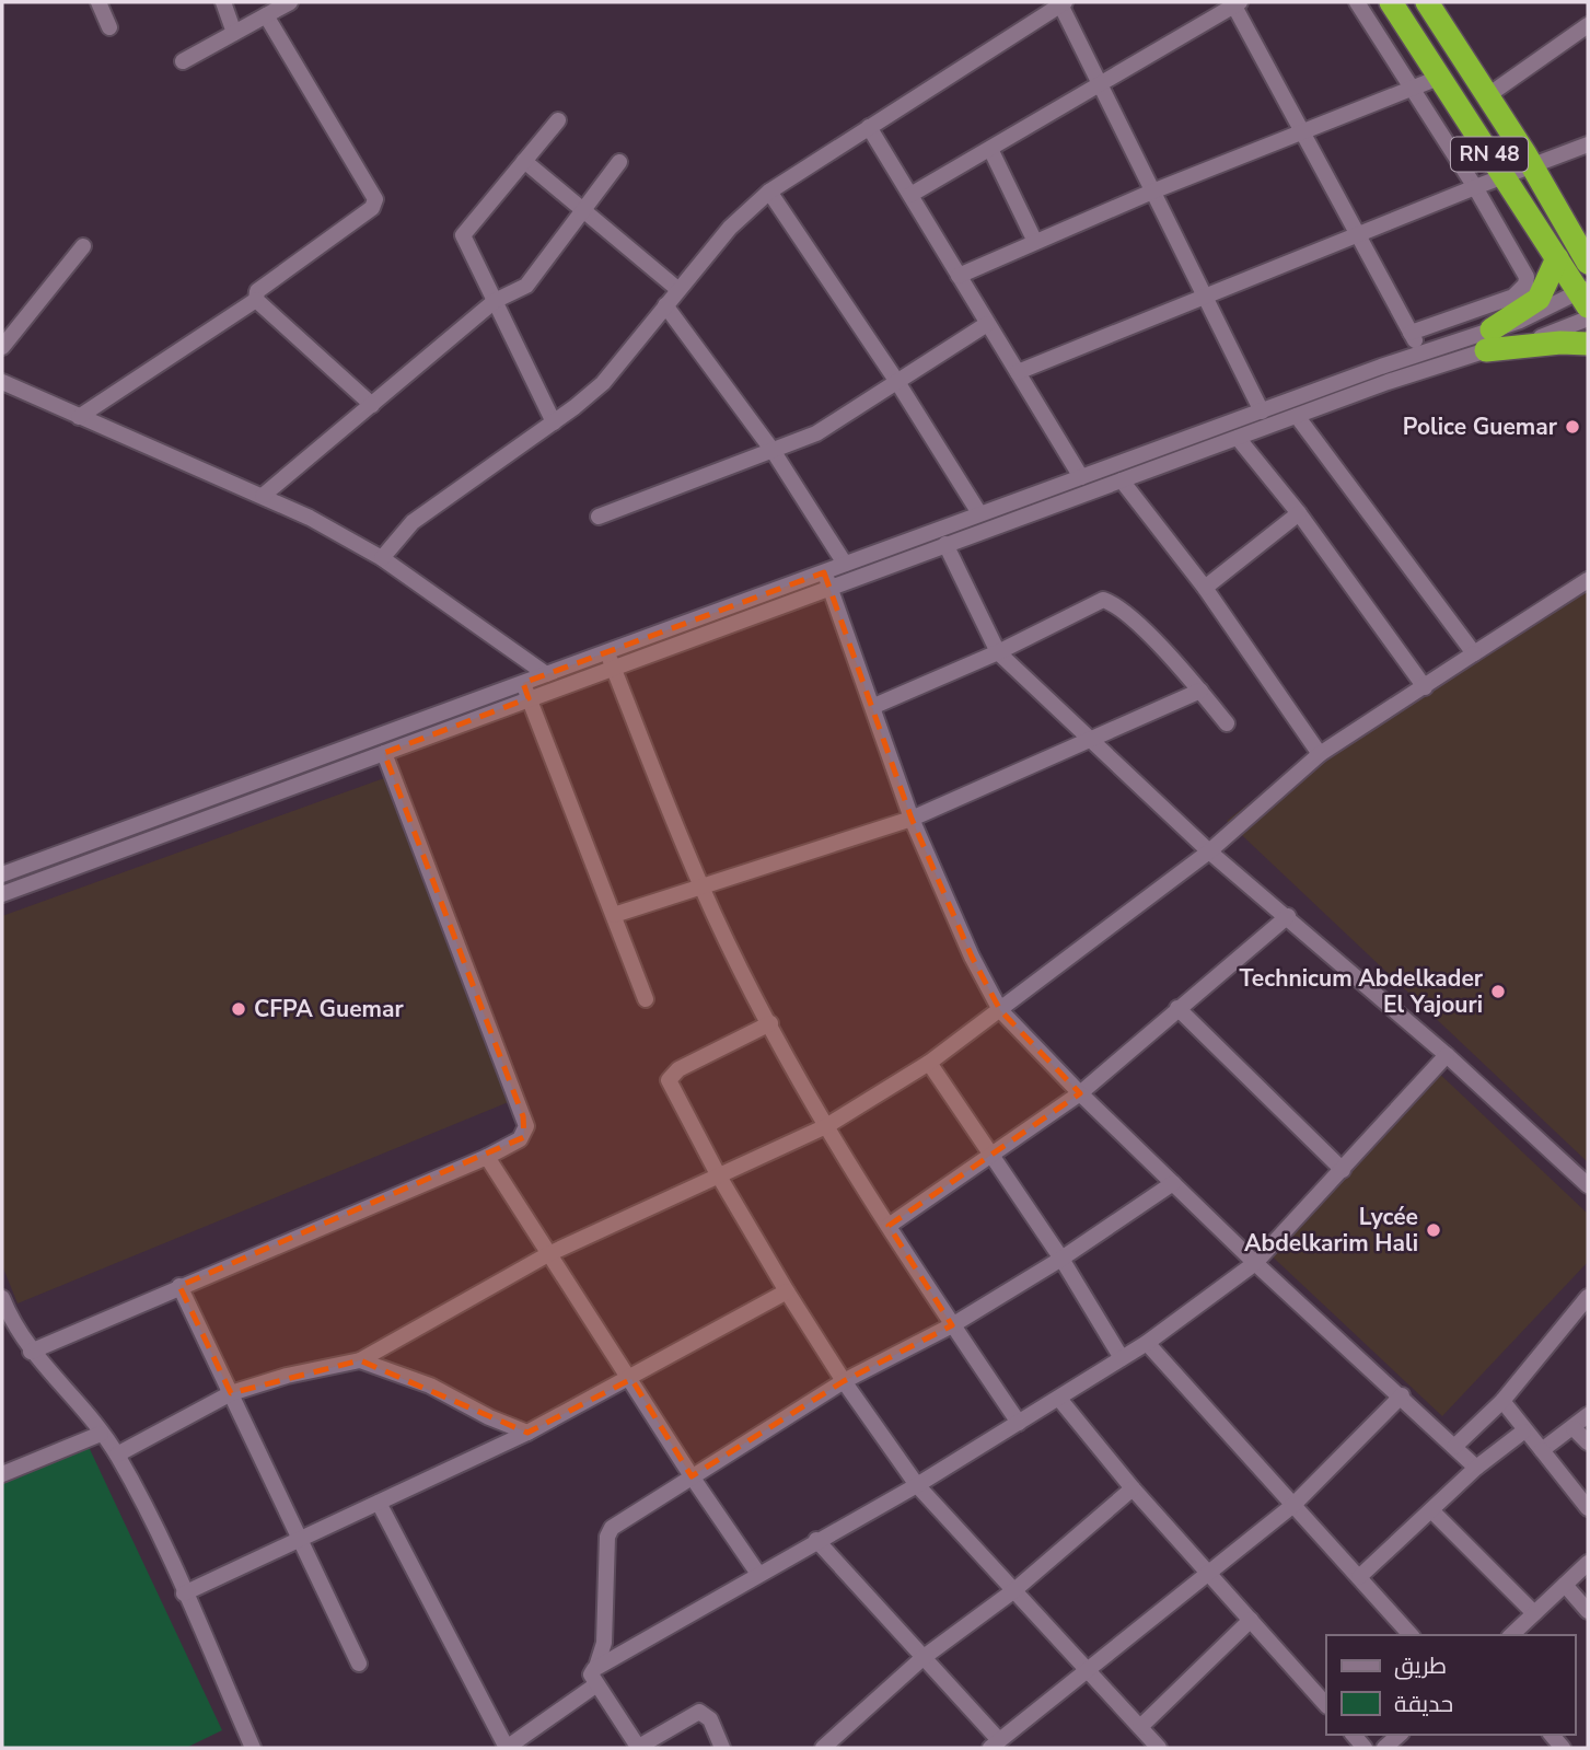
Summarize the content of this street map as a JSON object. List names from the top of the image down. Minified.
{"streets":{"highway":["RN 48"]},"places":["Police Guemar","Technicum Abdelkader El Yajouri","CFPA Guemar","Lycée Abdelkarim Hali"],"legend":["طريق","حديقة"]}
